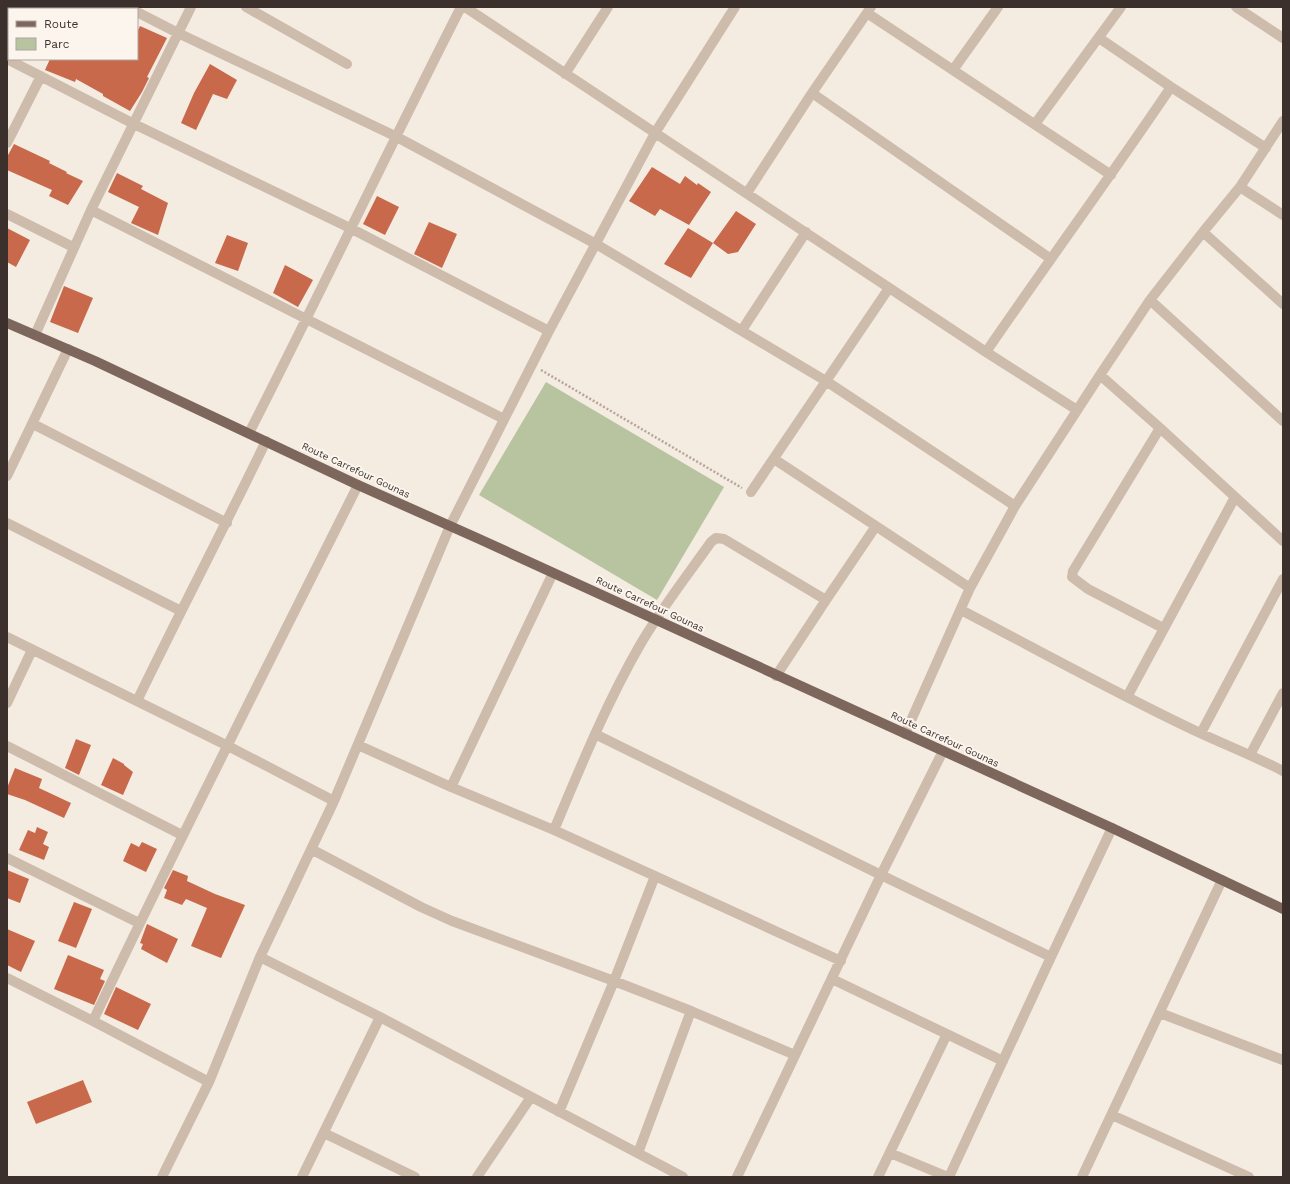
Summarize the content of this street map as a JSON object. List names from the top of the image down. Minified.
{"streets":{"main road":["Route Carrefour Gounas"]},"legend":["Route","Parc"]}
